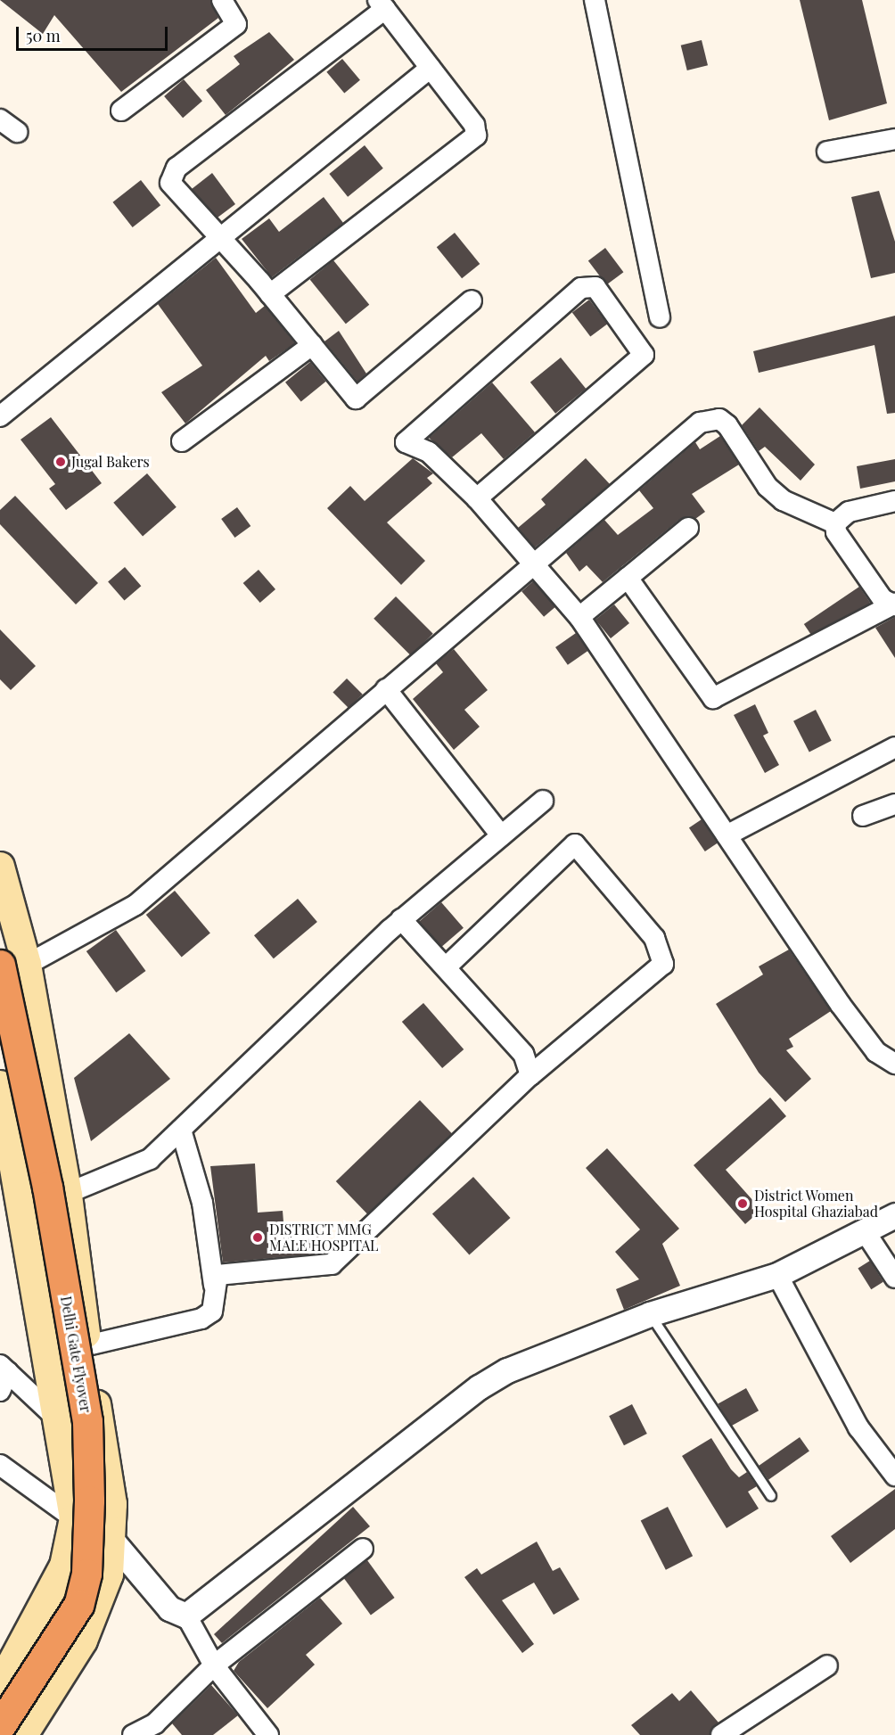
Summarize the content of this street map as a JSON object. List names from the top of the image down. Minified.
{"streets":{"highway":["Delhi Gate Flyover"]},"places":["Jugal Bakers","District Women Hospital Ghaziabad","DISTRICT MMG MALE HOSPITAL"],"scale_bar":"50 m"}
